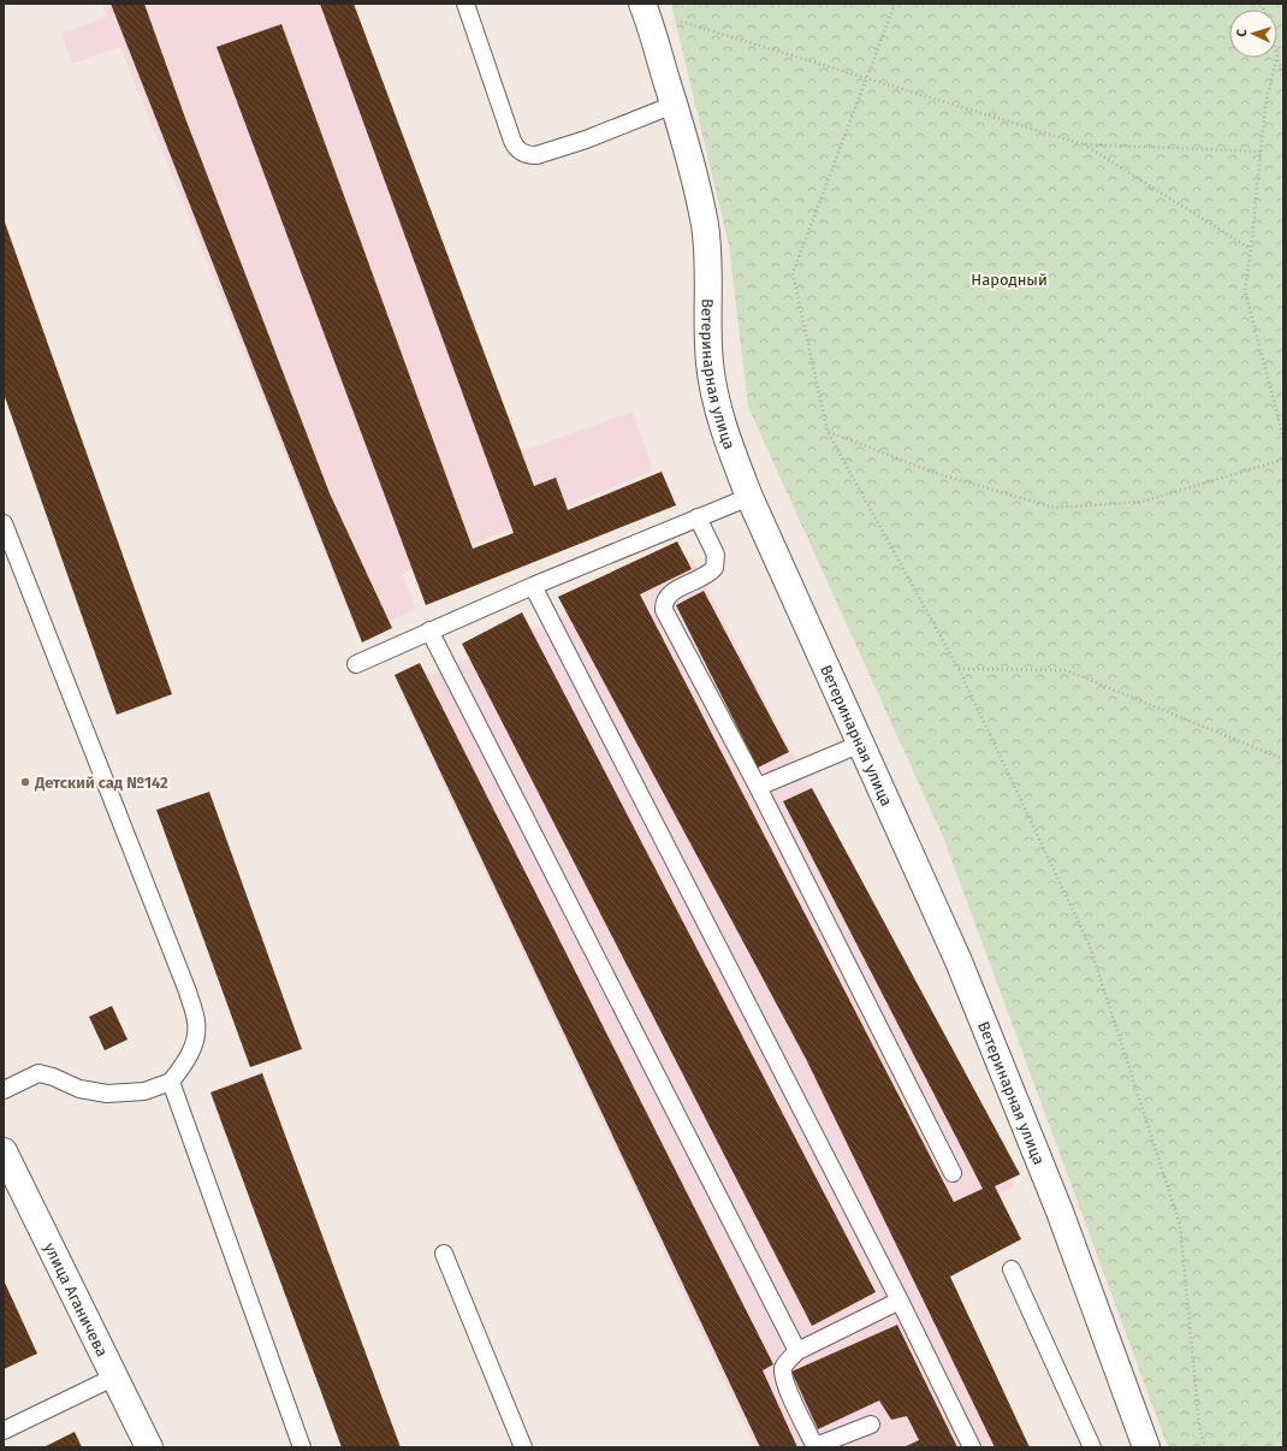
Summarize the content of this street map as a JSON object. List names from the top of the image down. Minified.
{"streets":{"street":["Ветеринарная улица","улица Аганичева"]},"parks":["Народный"],"places":["Детский сад №142"],"north":"left"}
